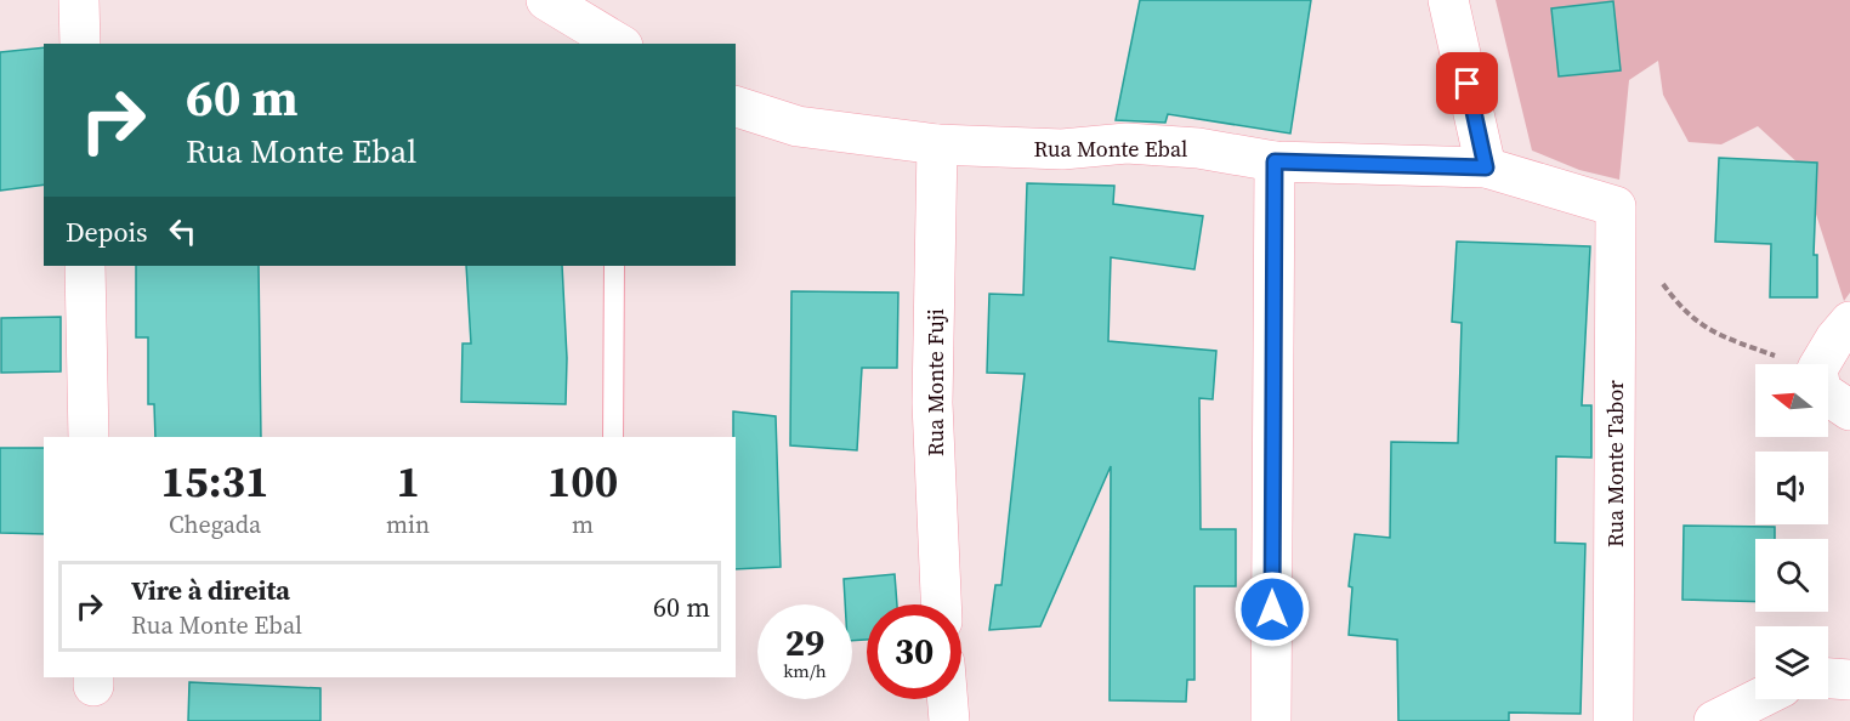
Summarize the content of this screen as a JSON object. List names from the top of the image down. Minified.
{"streets":{"street":["Rua Monte Ebal","Rua Monte Fuji","Rua Monte Tabor"]},"crossings":[["Rua Monte Ebal","Rua Monte Fuji"],["Rua Monte Ebal","Rua Monte Tabor"]],"north":"left","page":{"turn":["60 m","Rua Monte Ebal"],"then":"Depois","eta":["15:31","Chegada","1","min","100","m"],"list":[{"name":"Vire à direita","note":"Rua Monte Ebal","value":"60 m"}],"speed":"29 km/h","limit":"30"}}
